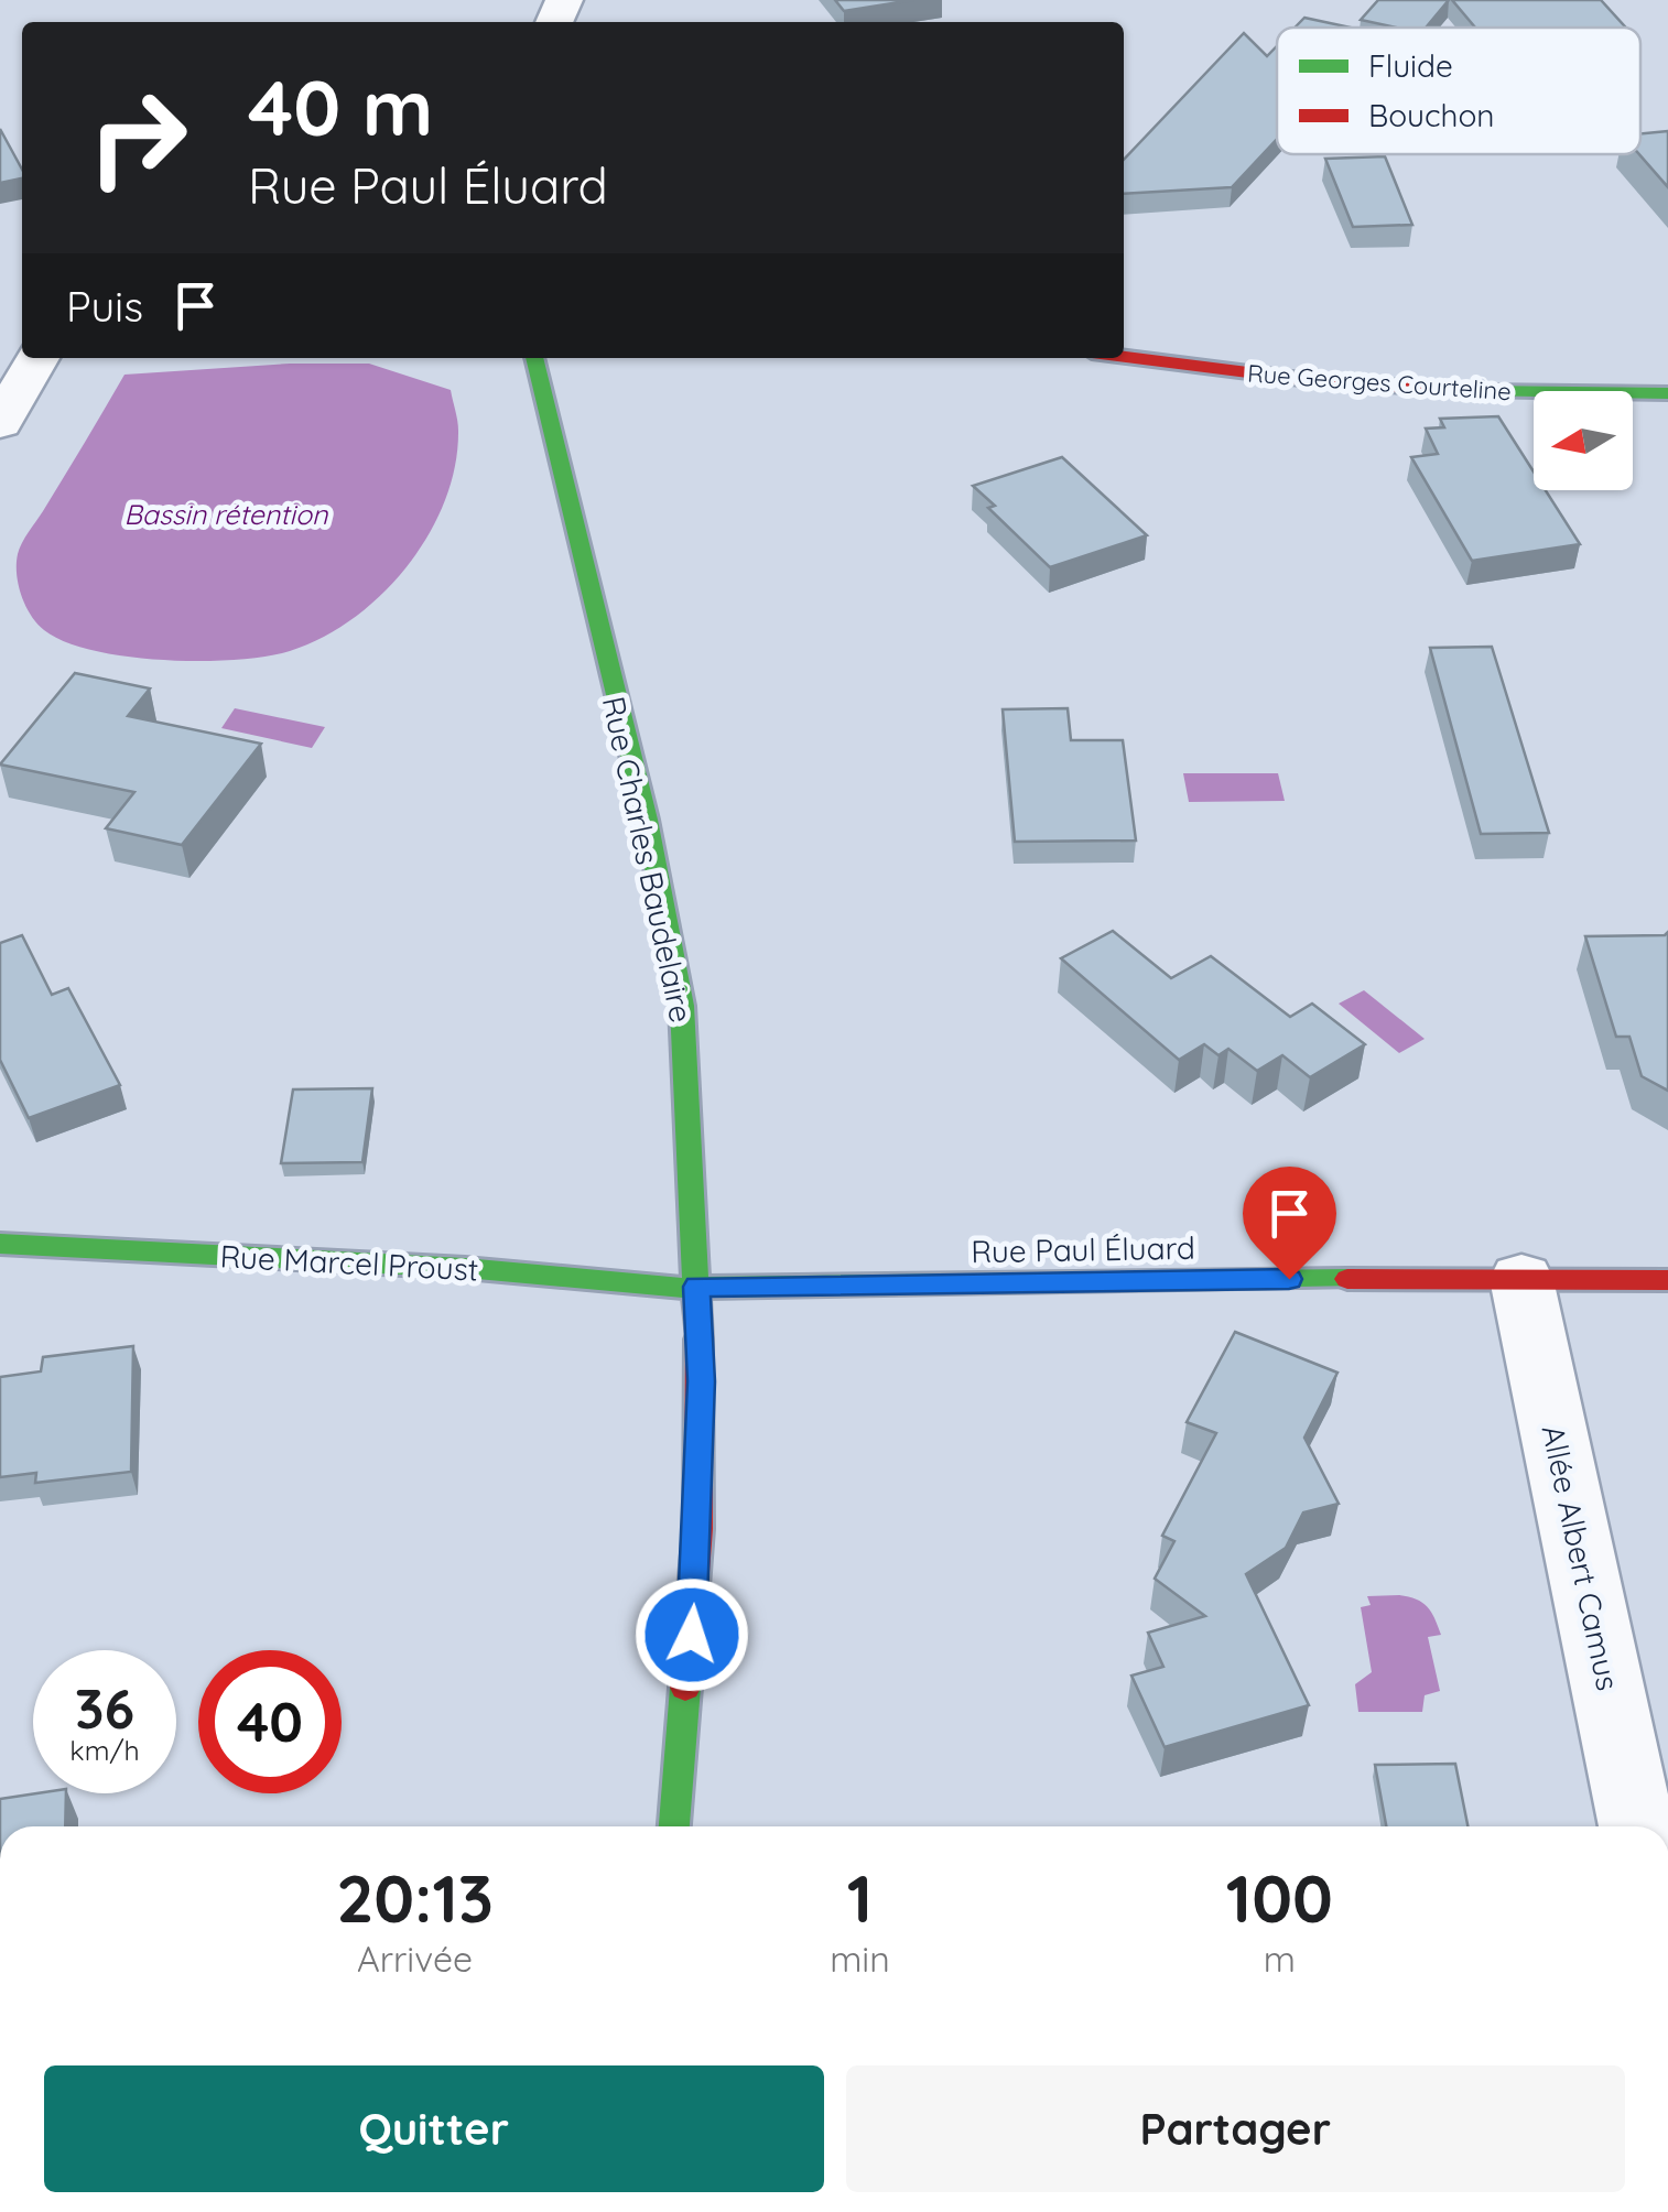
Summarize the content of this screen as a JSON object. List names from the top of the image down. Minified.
{"streets":{"street":["Rue Georges Courteline","Rue Charles Baudelaire","Rue Paul Éluard","Rue Marcel Proust","Allée Albert Camus"]},"crossings":[["Rue Charles Baudelaire","Rue Paul Éluard"],["Rue Charles Baudelaire","Rue Marcel Proust"],["Rue Paul Éluard","Rue Marcel Proust"],["Rue Paul Éluard","Allée Albert Camus"]],"water":["Bassin rétention"],"legend":["Fluide","Bouchon"],"north":"left","page":{"turn":["40 m","Rue Paul Éluard"],"then":"Puis","speed":"36 km/h","limit":"40","eta":["20:13","Arrivée","1","min","100","m"],"buttons":["Quitter","Partager"]}}
